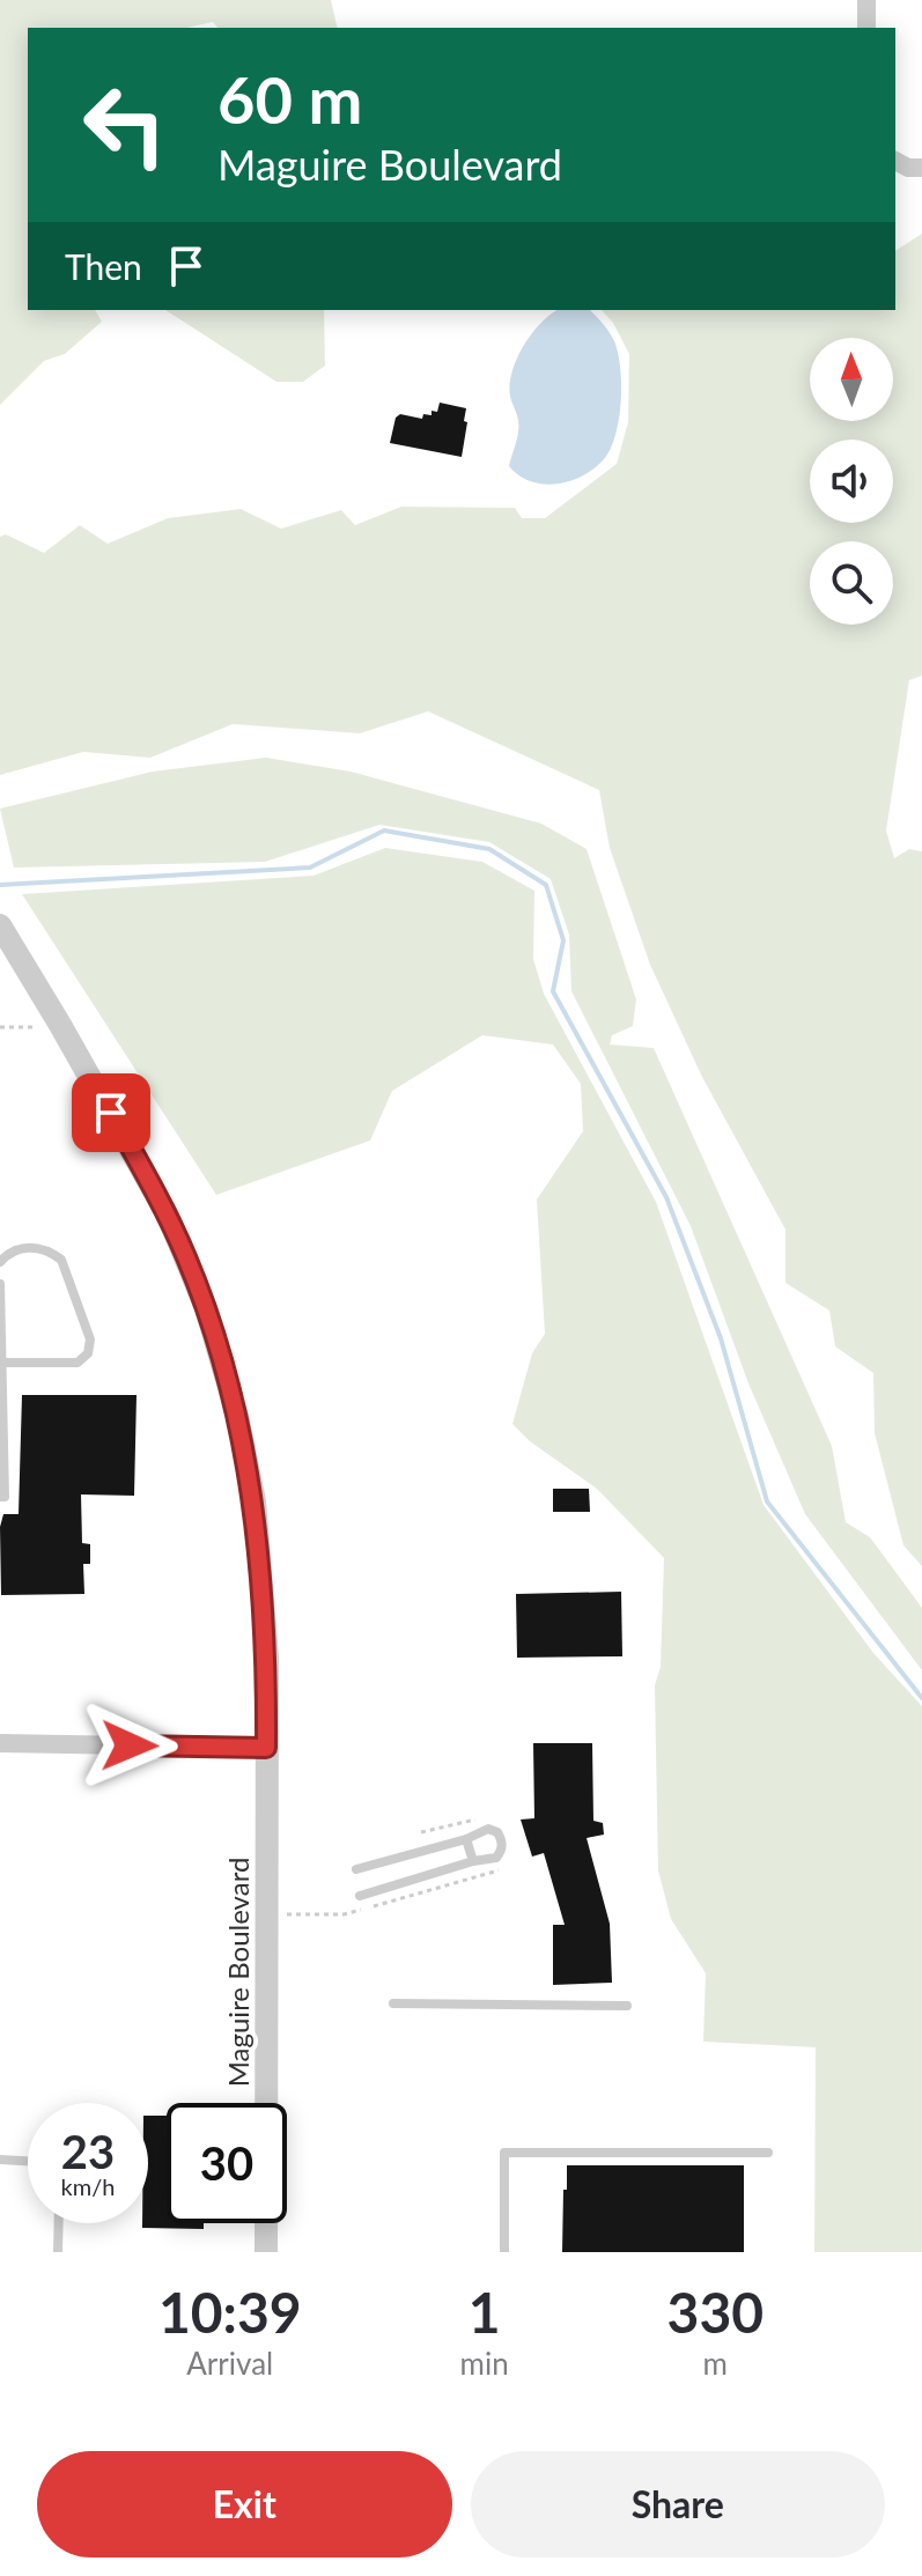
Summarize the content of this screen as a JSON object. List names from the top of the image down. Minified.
{"streets":{"street":["Maguire Boulevard"]},"north":"top","page":{"turn":["60 m","Maguire Boulevard"],"then":"Then","speed":"23 km/h","limit":"30","eta":["10:39","Arrival","1","min","330","m"],"buttons":["Exit","Share"]}}
